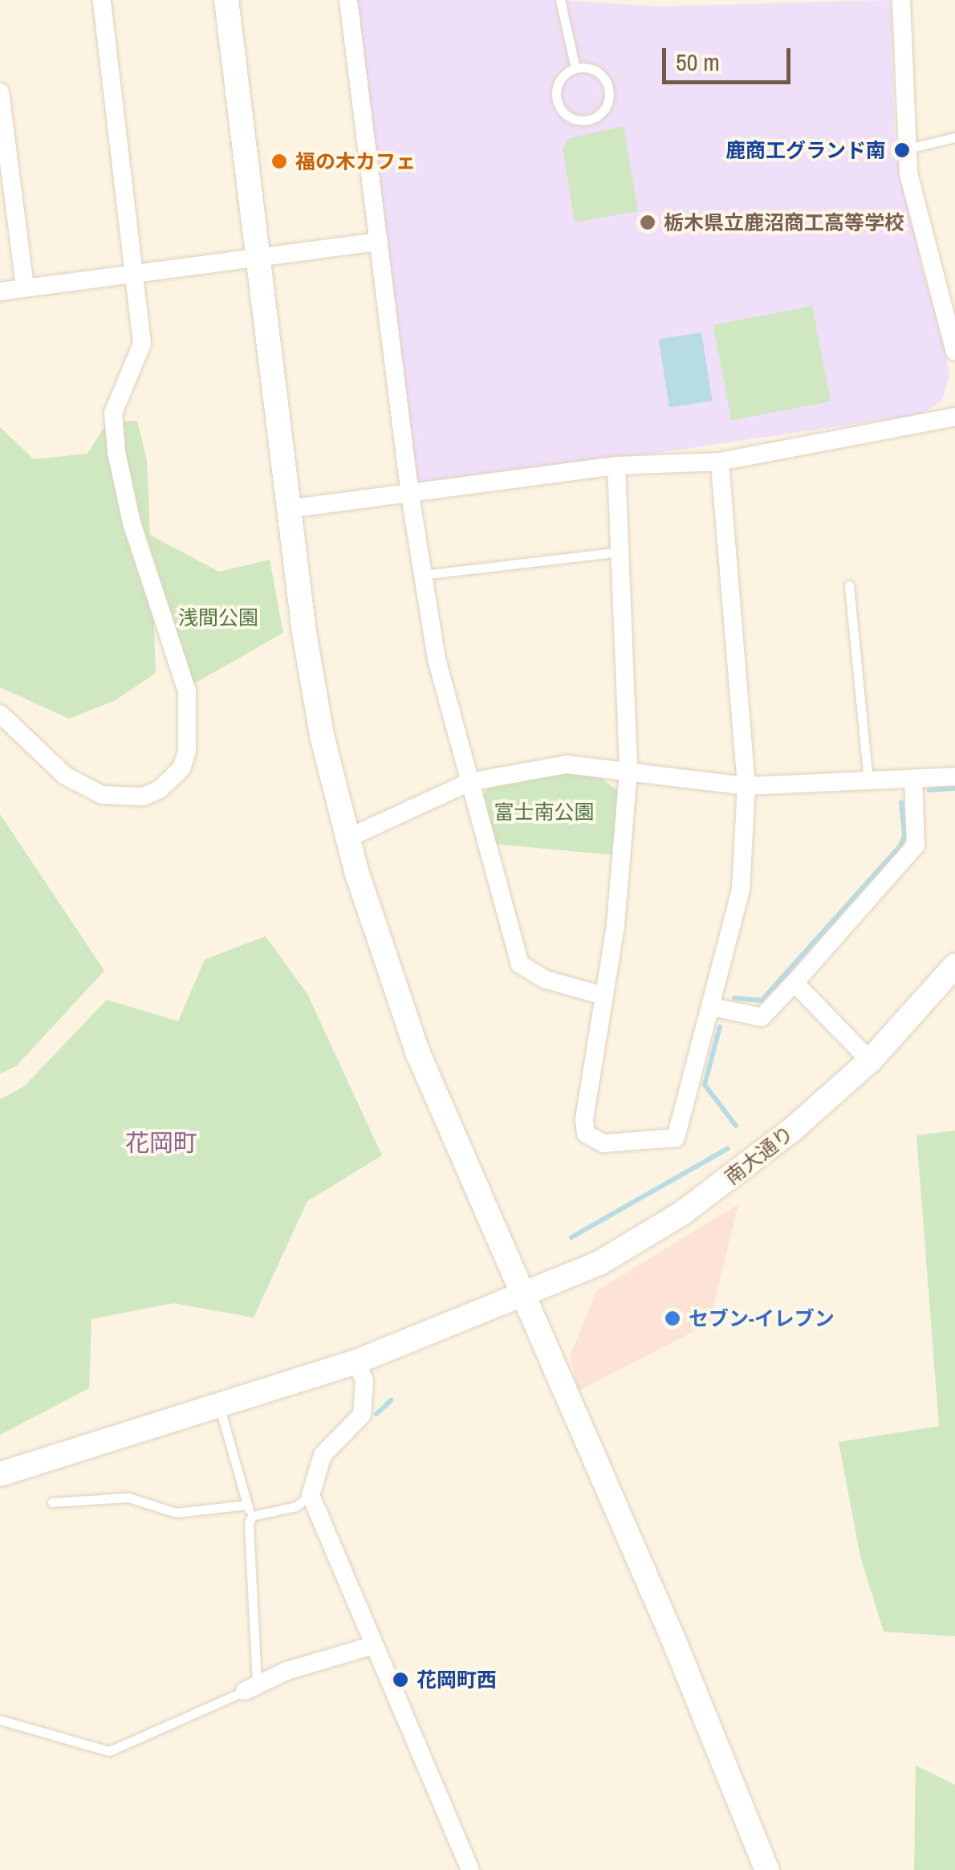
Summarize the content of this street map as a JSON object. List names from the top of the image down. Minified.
{"streets":{"street":["南大通り"]},"districts":["花岡町"],"parks":["浅間公園","富士南公園"],"places":["鹿商工グランド南","福の木カフェ","栃木県立鹿沼商工高等学校","セブン-イレブン","花岡町西"],"scale_bar":"50 m"}
